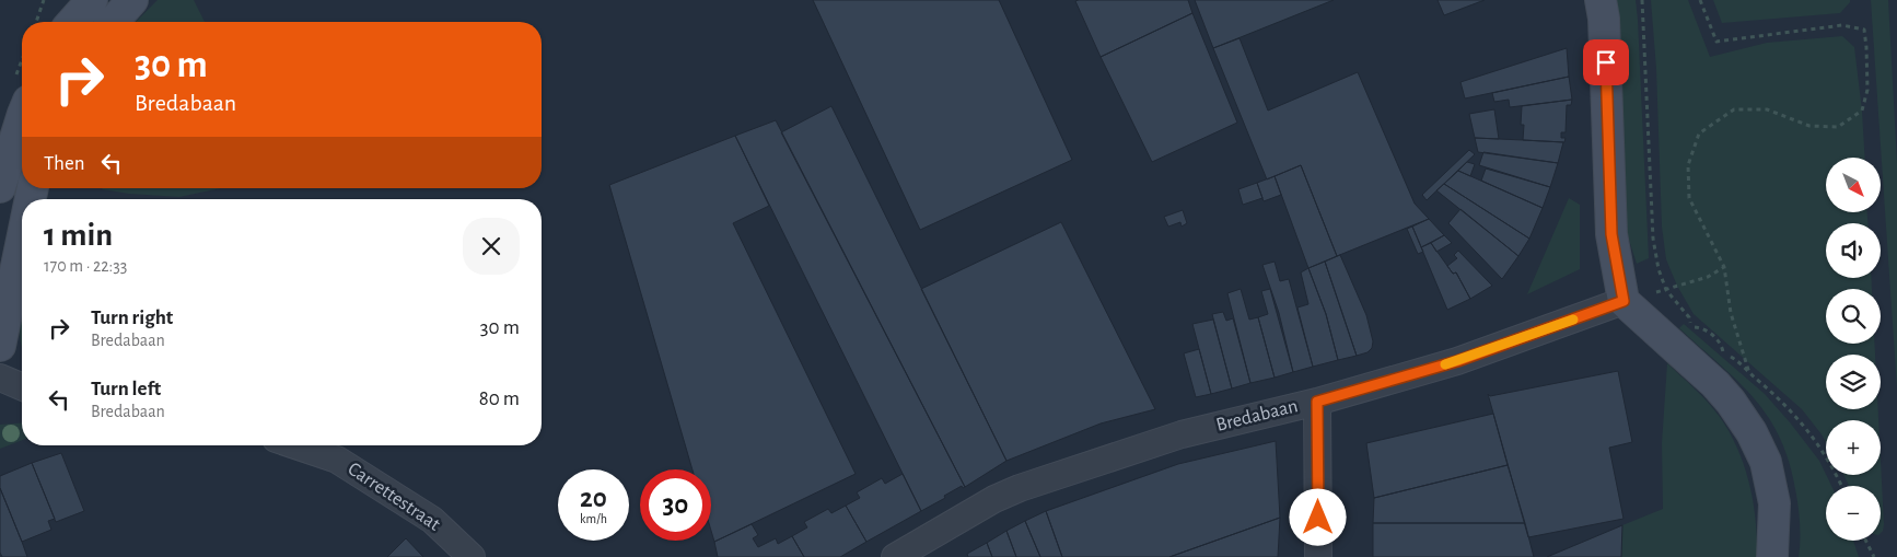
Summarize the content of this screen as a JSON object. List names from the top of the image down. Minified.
{"streets":{"street":["Bredabaan","Carrettestraat"]},"north":"bottom right","page":{"turn":["30 m","Bredabaan"],"then":"Then","map_buttons":["+","−"],"heading":["1 min","170 m · 22:33"],"list":[{"name":"Turn right","note":"Bredabaan","value":"30 m"},{"name":"Turn left","note":"Bredabaan","value":"80 m"}],"speed":"20 km/h","limit":"30"}}
